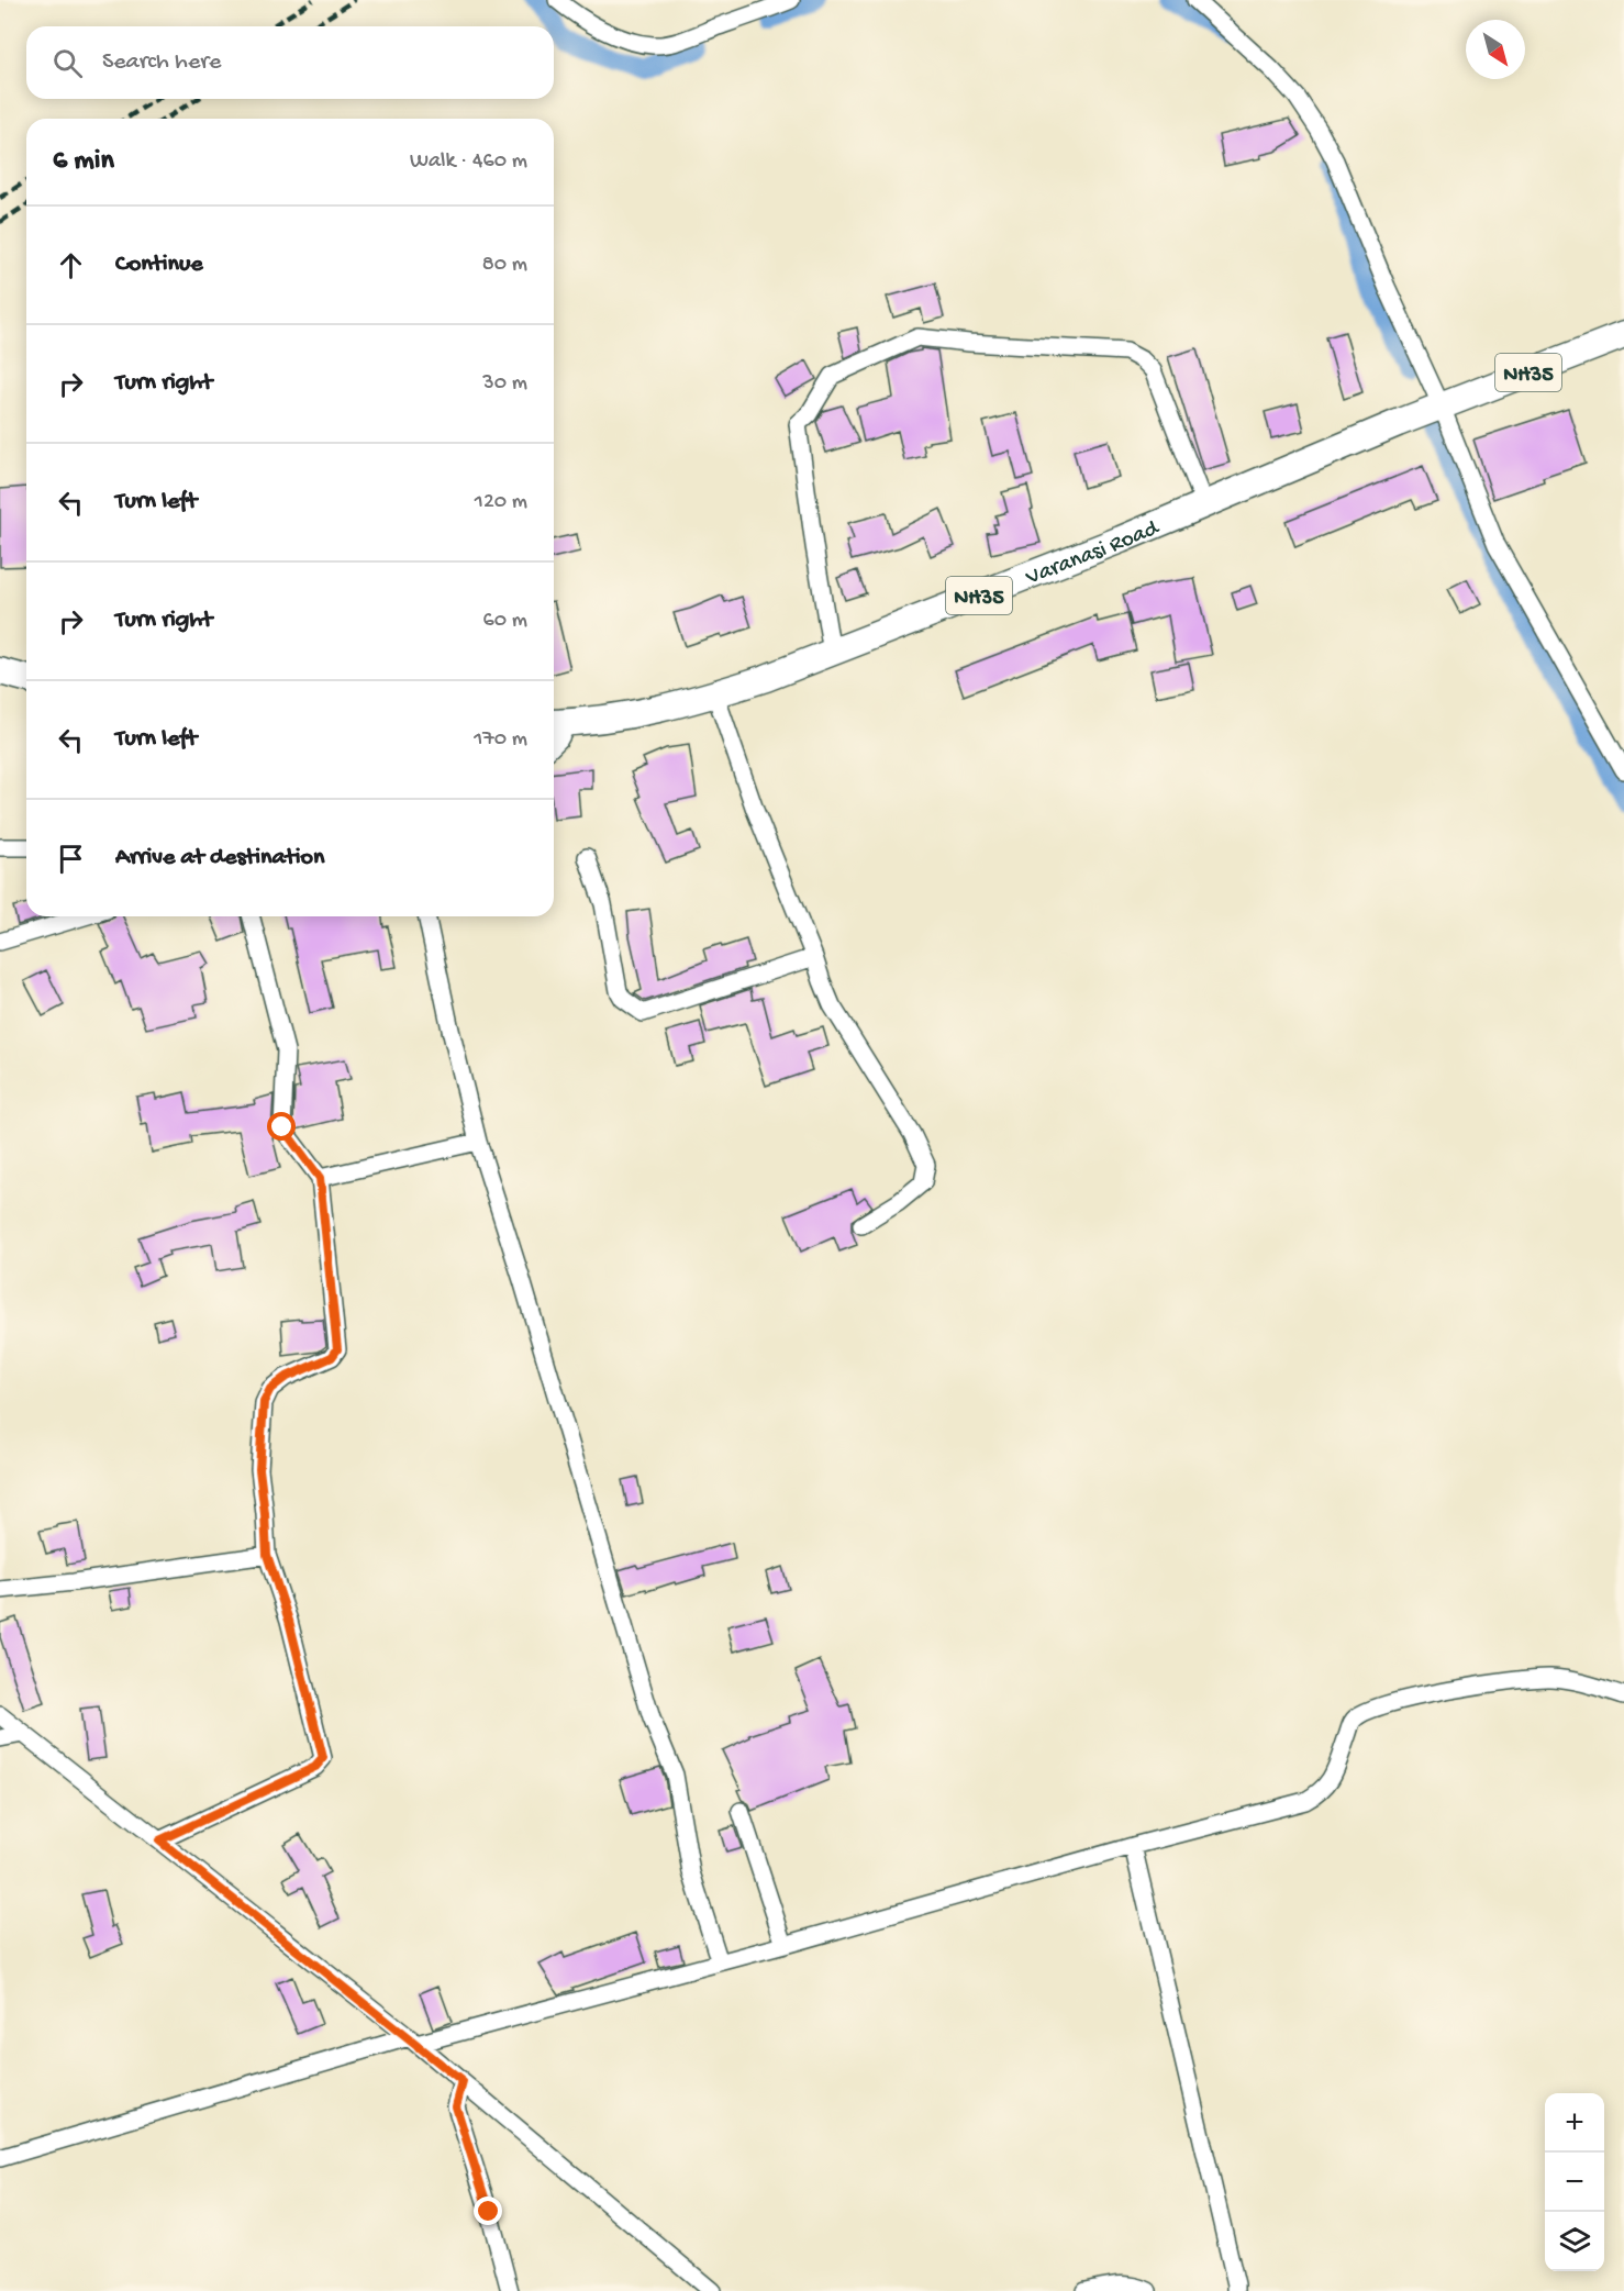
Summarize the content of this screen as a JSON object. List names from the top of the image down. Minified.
{"streets":{"highway":["NH35","Varanasi Road"]},"north":"bottom right","page":{"search":"Search here","heading":["6 min","Walk · 460 m"],"list":[["Continue","80 m"],["Turn right","30 m"],["Turn left","120 m"],["Turn right","60 m"],["Turn left","170 m"],"Arrive at destination"],"map_buttons":["+","−"]}}
